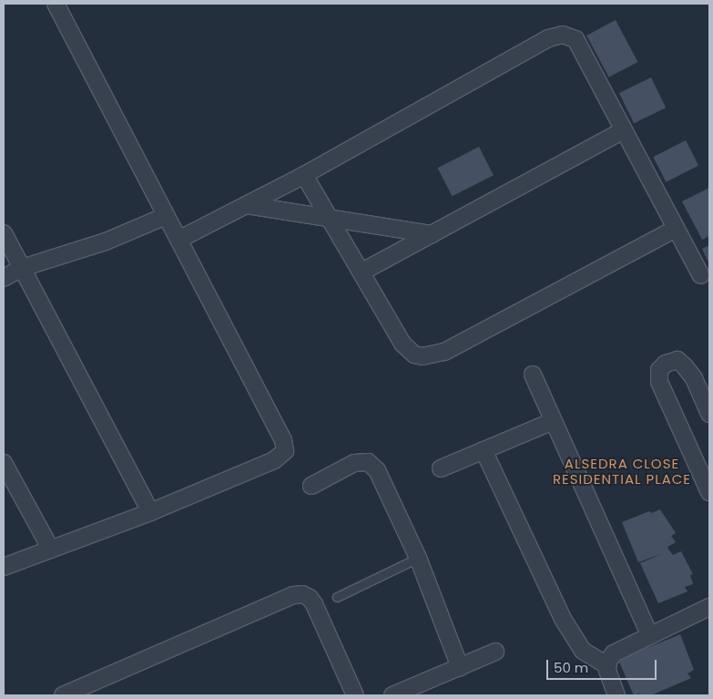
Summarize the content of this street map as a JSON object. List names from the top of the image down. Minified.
{"districts":["ALSEDRA CLOSE RESIDENTIAL PLACE"],"scale_bar":"50 m"}
